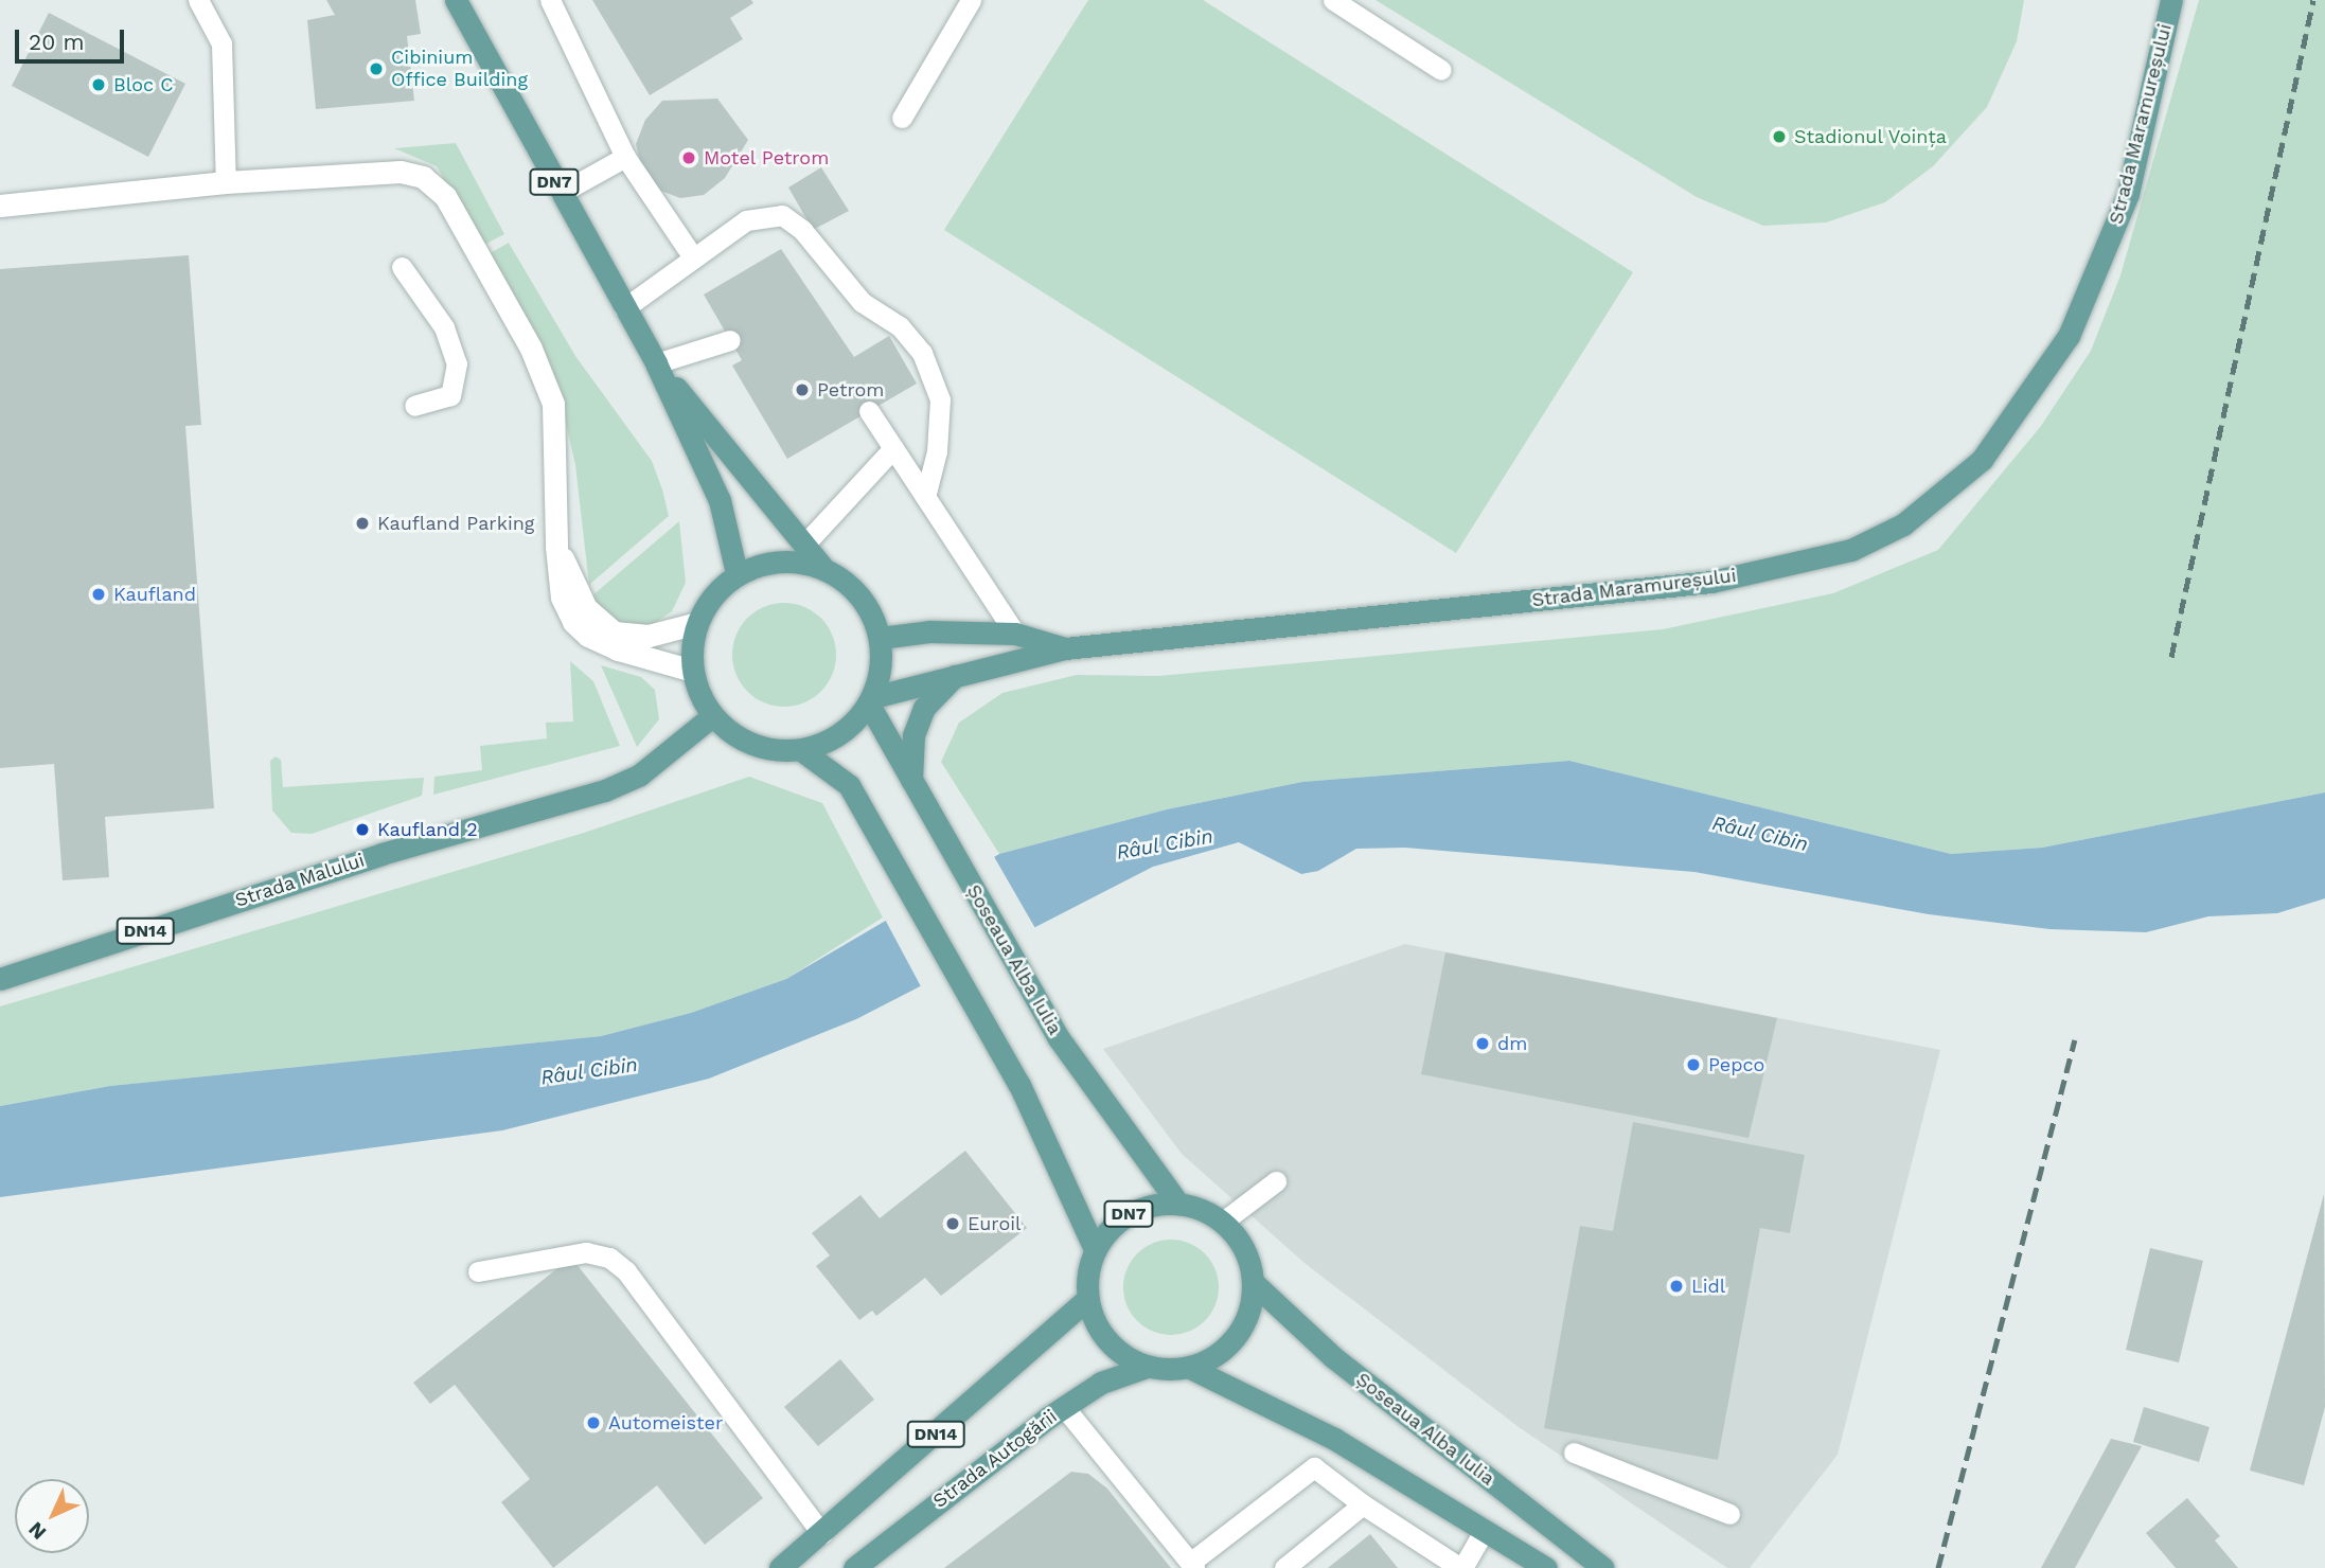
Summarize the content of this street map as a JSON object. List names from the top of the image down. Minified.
{"streets":{"main road":["Strada Maramureșului","DN7","Strada Malului","DN14","Șoseaua Alba Iulia","Strada Autogării"]},"crossings":[["Strada Maramureșului","DN7"],["Strada Maramureșului","Strada Malului"],["Strada Maramureșului","Șoseaua Alba Iulia"],["DN7","Strada Malului"],["DN7","DN14"],["DN7","Șoseaua Alba Iulia"],["DN7","Strada Autogării"],["Strada Malului","Șoseaua Alba Iulia"],["DN14","Șoseaua Alba Iulia"],["DN14","Strada Autogării"],["Șoseaua Alba Iulia","Strada Autogării"]],"water":["Râul Cibin"],"places":["Cibinium Office Building","Bloc C","Stadionul Voința","Motel Petrom","Petrom","Kaufland Parking","Kaufland","Kaufland 2","dm","Pepco","Euroil","Lidl","Automeister"],"scale_bar":"20 m","north":"bottom left"}
